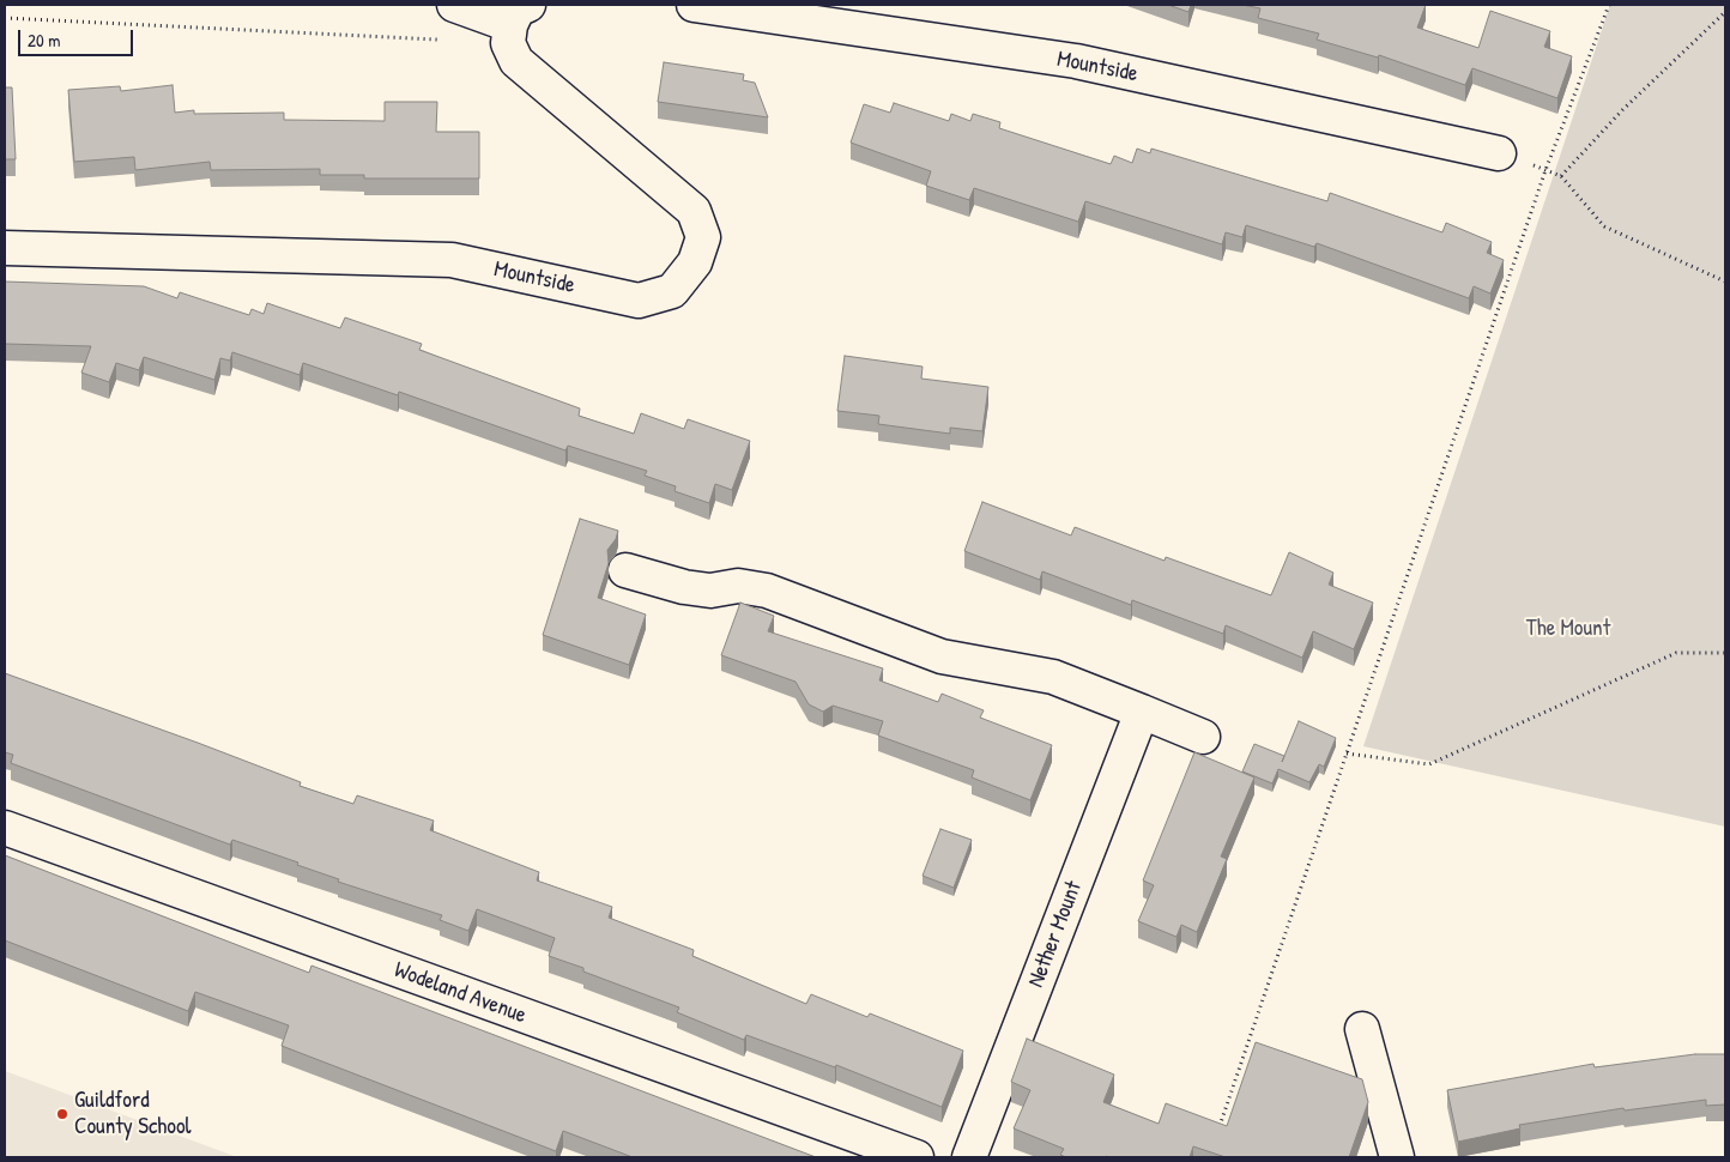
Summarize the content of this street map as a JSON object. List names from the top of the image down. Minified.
{"streets":{"street":["Mountside","Nether Mount","Wodeland Avenue"]},"parks":["The Mount"],"places":["Guildford County School"],"scale_bar":"20 m"}
